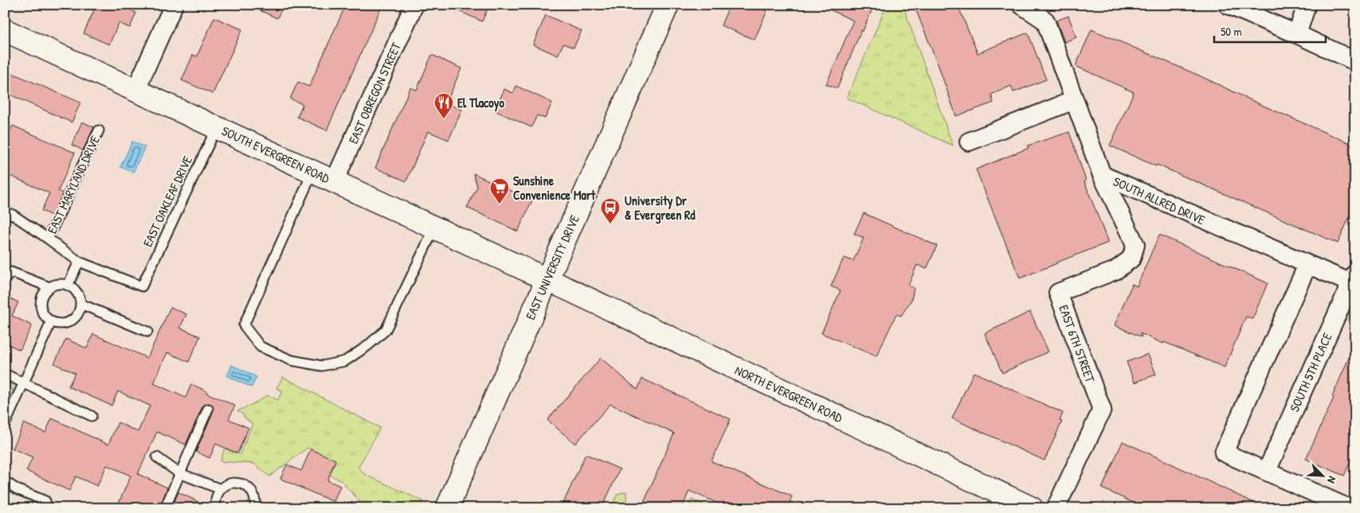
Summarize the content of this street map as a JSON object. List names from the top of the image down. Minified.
{"streets":{"street":["EAST OBREGON STREET","SOUTH EVERGREEN ROAD","SOUTH ALLRED DRIVE","EAST UNIVERSITY DRIVE","EAST 6TH STREET","SOUTH 5TH PLACE","NORTH EVERGREEN ROAD"],"lane":["EAST MARYLAND DRIVE","EAST OAKLEAF DRIVE"]},"crossings":[["EAST OBREGON STREET","SOUTH EVERGREEN ROAD"],["SOUTH EVERGREEN ROAD","EAST OAKLEAF DRIVE"],["SOUTH EVERGREEN ROAD","EAST UNIVERSITY DRIVE"],["SOUTH EVERGREEN ROAD","NORTH EVERGREEN ROAD"],["SOUTH ALLRED DRIVE","EAST 6TH STREET"],["SOUTH ALLRED DRIVE","SOUTH 5TH PLACE"],["EAST UNIVERSITY DRIVE","NORTH EVERGREEN ROAD"]],"places":{"restaurant":["El Tlacoyo"],"supermarket":["Sunshine Convenience Mart"],"bus stop":["University Dr & Evergreen Rd"]},"scale_bar":"50 m","north":"bottom right"}
